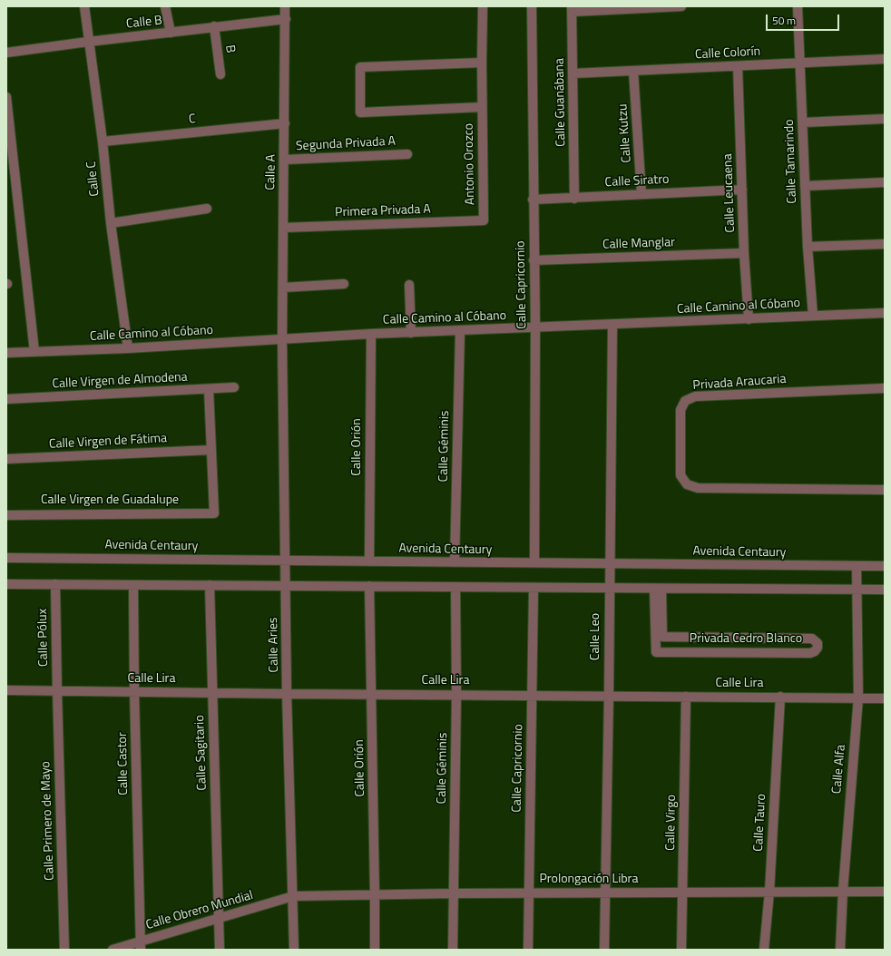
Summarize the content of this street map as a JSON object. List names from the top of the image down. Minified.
{"streets":{"street":["Calle B","B","Calle Colorín","Calle Guanábana","C","Calle Kutzu","Segunda Privada A","Calle Tamarindo","Antonio Orozco","Calle A","Calle C","Calle Siratro","Calle Leucaena","Primera Privada A","Calle Manglar","Calle Capricornio","Calle Camino al Cóbano","Calle Virgen de Almodena","Privada Araucaria","Calle Virgen de Fátima","Calle Géminis","Calle Orión","Calle Virgen de Guadalupe","Avenida Centaury","Calle Leo","Calle Pólux","Privada Cedro Blanco","Calle Aries","Calle Lira","Calle Sagitario","Calle Castor","Calle Alfa","Calle Primero de Mayo","Calle Virgo","Calle Tauro","Prolongación Libra","Calle Obrero Mundial"]},"crossings":[["Calle B","B"],["Calle B","Calle A"],["Calle B","Calle C"],["Calle Colorín","Calle Guanábana"],["Calle Colorín","Calle Kutzu"],["Calle Colorín","Calle Tamarindo"],["Calle Colorín","Calle Leucaena"],["Calle Guanábana","Calle Siratro"],["C","Calle A"],["C","Calle C"],["Calle Kutzu","Calle Siratro"],["Segunda Privada A","Calle A"],["Calle Tamarindo","Calle Camino al Cóbano"],["Antonio Orozco","Primera Privada A"],["Calle A","Primera Privada A"],["Calle A","Calle Camino al Cóbano"],["Calle A","Calle Aries"],["Calle C","Calle Camino al Cóbano"],["Calle Siratro","Calle Leucaena"],["Calle Siratro","Calle Capricornio"],["Calle Leucaena","Calle Manglar"],["Calle Leucaena","Calle Camino al Cóbano"],["Calle Manglar","Calle Capricornio"],["Calle Capricornio","Calle Camino al Cóbano"],["Calle Capricornio","Avenida Centaury"],["Calle Capricornio","Calle Lira"],["Calle Capricornio","Prolongación Libra"],["Calle Camino al Cóbano","Calle Géminis"],["Calle Camino al Cóbano","Calle Orión"],["Calle Camino al Cóbano","Calle Leo"],["Calle Camino al Cóbano","Calle Aries"],["Calle Virgen de Fátima","Calle Virgen de Guadalupe"],["Calle Géminis","Avenida Centaury"],["Calle Géminis","Calle Lira"],["Calle Géminis","Prolongación Libra"],["Calle Orión","Avenida Centaury"],["Calle Orión","Calle Lira"],["Calle Orión","Prolongación Libra"],["Avenida Centaury","Calle Leo"],["Avenida Centaury","Calle Aries"],["Avenida Centaury","Calle Alfa"],["Calle Leo","Calle Lira"],["Calle Leo","Prolongación Libra"],["Calle Pólux","Calle Lira"],["Calle Pólux","Calle Primero de Mayo"],["Calle Aries","Calle Lira"],["Calle Aries","Prolongación Libra"],["Calle Aries","Calle Obrero Mundial"],["Calle Lira","Calle Sagitario"],["Calle Lira","Calle Castor"],["Calle Lira","Calle Alfa"],["Calle Lira","Calle Primero de Mayo"],["Calle Lira","Calle Virgo"],["Calle Lira","Calle Tauro"],["Calle Sagitario","Calle Obrero Mundial"],["Calle Castor","Calle Obrero Mundial"],["Calle Alfa","Prolongación Libra"],["Calle Virgo","Prolongación Libra"],["Calle Tauro","Prolongación Libra"],["Prolongación Libra","Calle Obrero Mundial"]],"scale_bar":"50 m"}
